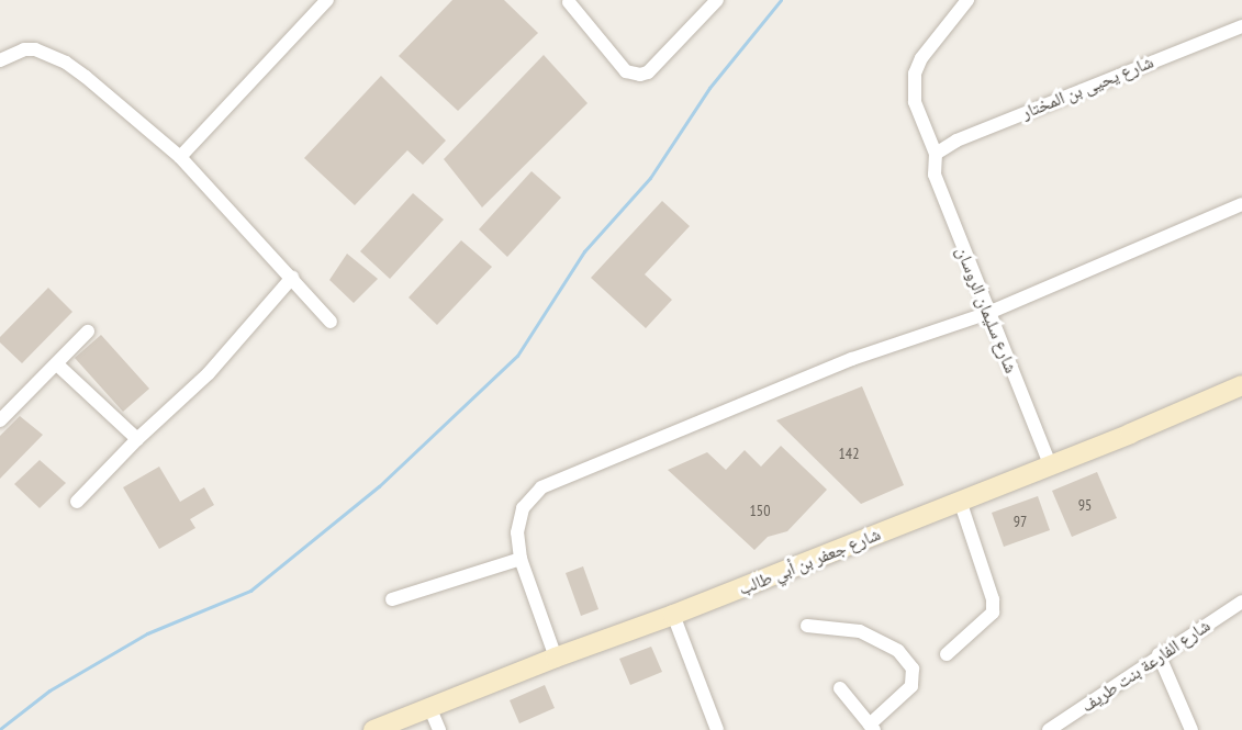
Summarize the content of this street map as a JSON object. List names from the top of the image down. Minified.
{"streets":{"street":["شارع يحيى بن المختار","شارع سليمان الروسان","شارع جعفر بن أبي طالب","شارع الفارعة بنت طريف"]},"crossings":[["شارع يحيى بن المختار","شارع سليمان الروسان"],["شارع سليمان الروسان","شارع جعفر بن أبي طالب"]],"house_numbers":["142","95","150","97"]}
